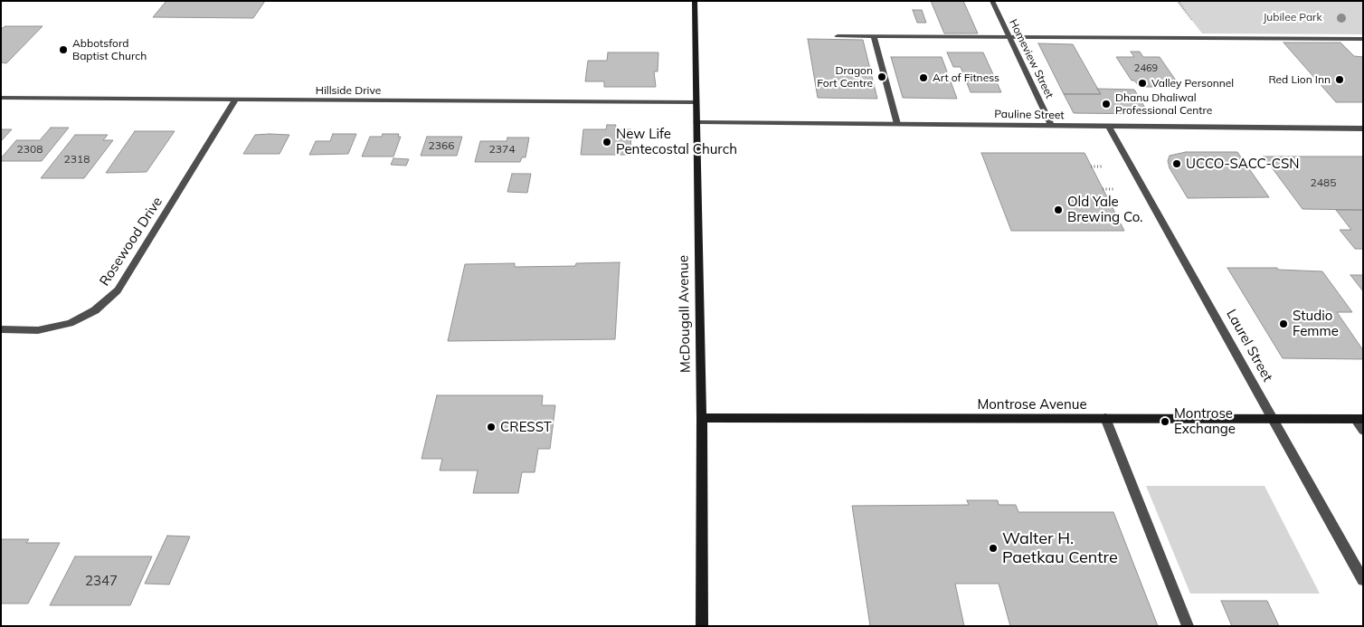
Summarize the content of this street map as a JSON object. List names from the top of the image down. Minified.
{"streets":{"street":["Homeview Street","Hillside Drive","Pauline Street","Rosewood Drive","McDougall Avenue","Laurel Street","Montrose Avenue"]},"crossings":[["Homeview Street","Pauline Street"],["Hillside Drive","Rosewood Drive"],["Hillside Drive","McDougall Avenue"],["Pauline Street","McDougall Avenue"],["Pauline Street","Laurel Street"],["McDougall Avenue","Montrose Avenue"],["Laurel Street","Montrose Avenue"]],"parks":["Jubilee Park"],"places":["Abbotsford Baptist Church","Dragon Fort Centre","Art of Fitness","Red Lion Inn","Valley Personnel","Dhanu Dhaliwal Professional Centre","New Life Pentecostal Church","UCCO-SACC-CSN","Old Yale Brewing Co.","Studio Femme","Montrose Exchange","CRESST","Walter H. Paetkau Centre"],"house_numbers":["2469","2366","2308","2374","2318","2485","2347"]}
